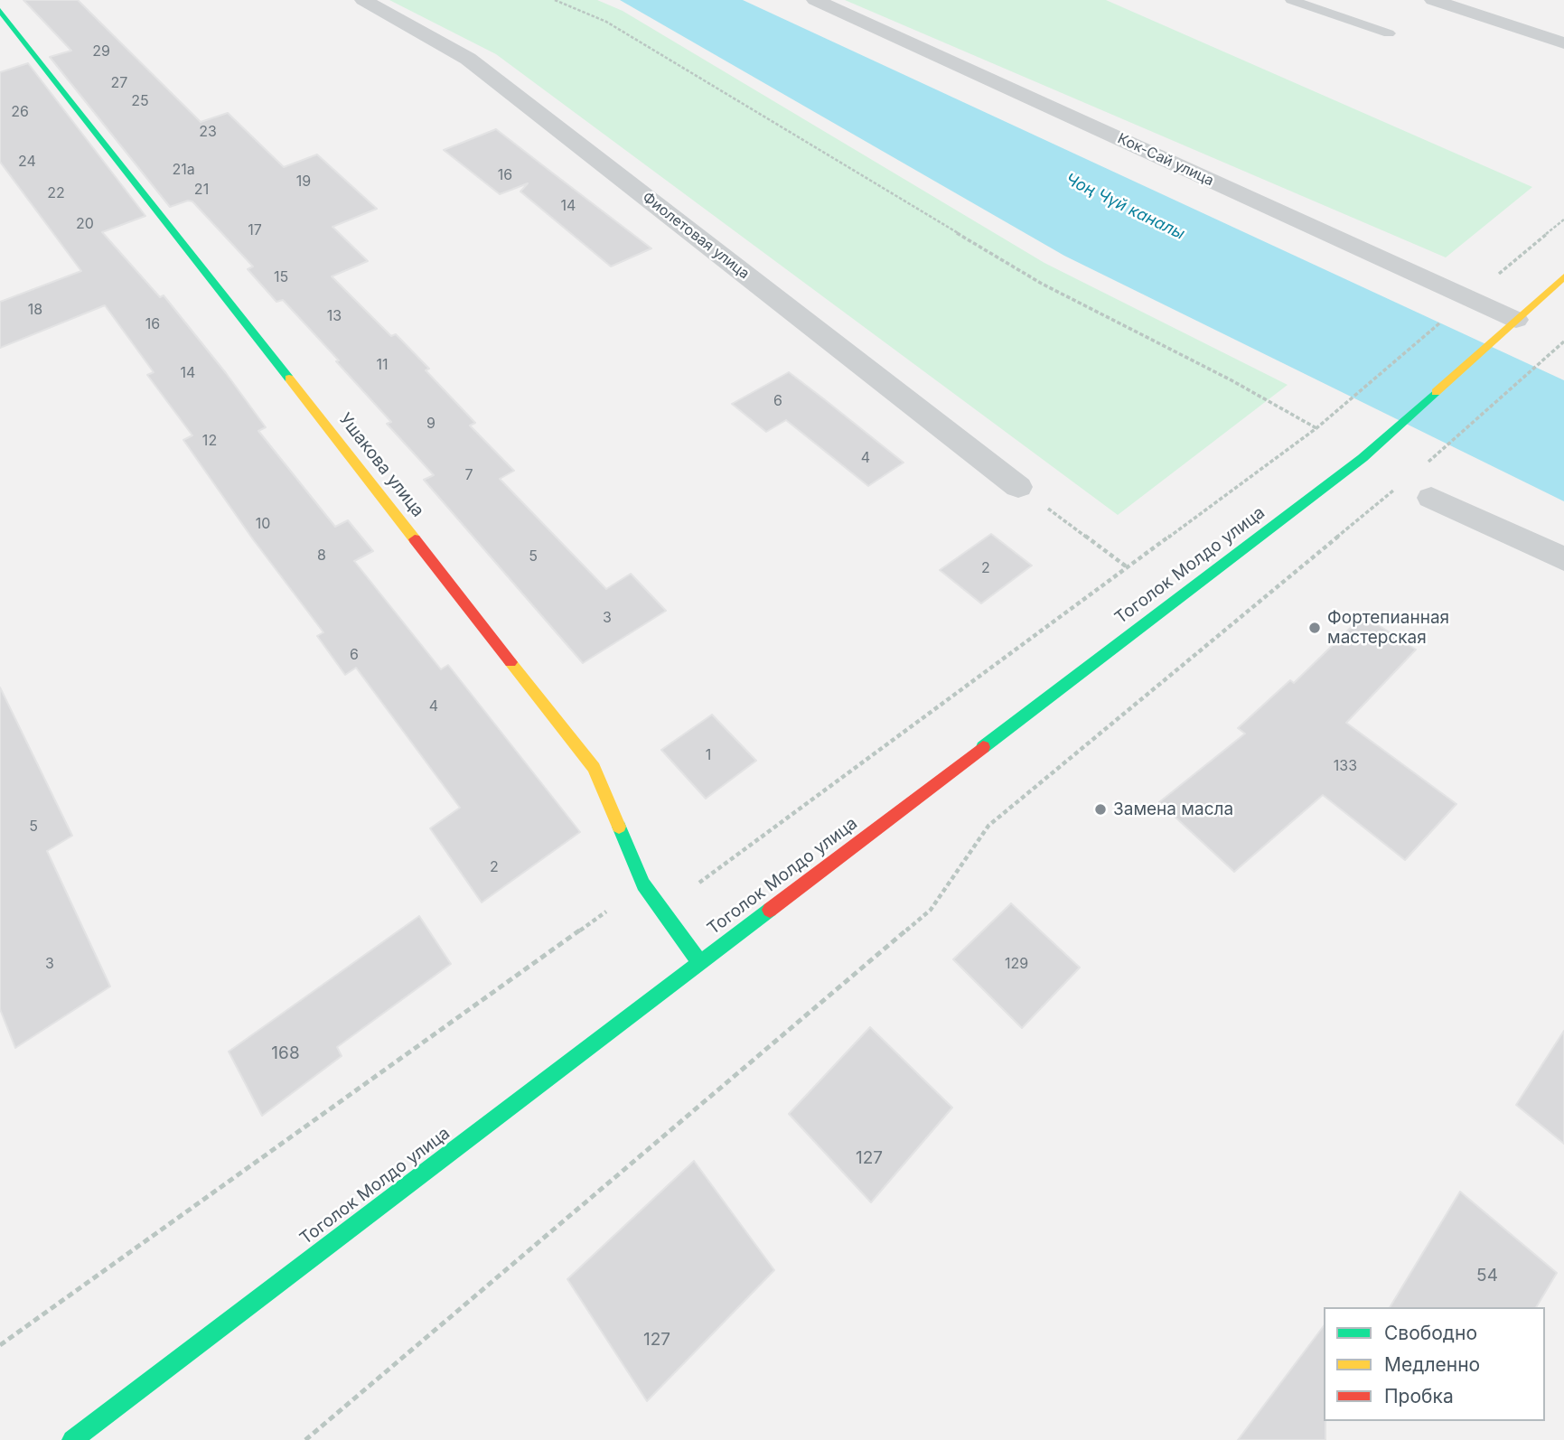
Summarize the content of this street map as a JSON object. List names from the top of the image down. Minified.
{"streets":{"street":["Кок-Сай улица","Фиолетовая улица","Ушакова улица","Тоголок Молдо улица"]},"crossings":[["Кок-Сай улица","Тоголок Молдо улица"],["Ушакова улица","Тоголок Молдо улица"]],"water":["Чоң Чүй каналы"],"places":["Фортепианная мастерская","Замена масла"],"house_numbers":["29","27","25","26","23","24","21а","16","19","21","22","14","20","17","15","18","13","16","11","14","6","9","12","4","7","10","8","5","2","3","6","4","1","133","5","2","3","129","168","127","54","127"],"legend":["Свободно","Медленно","Пробка"]}
